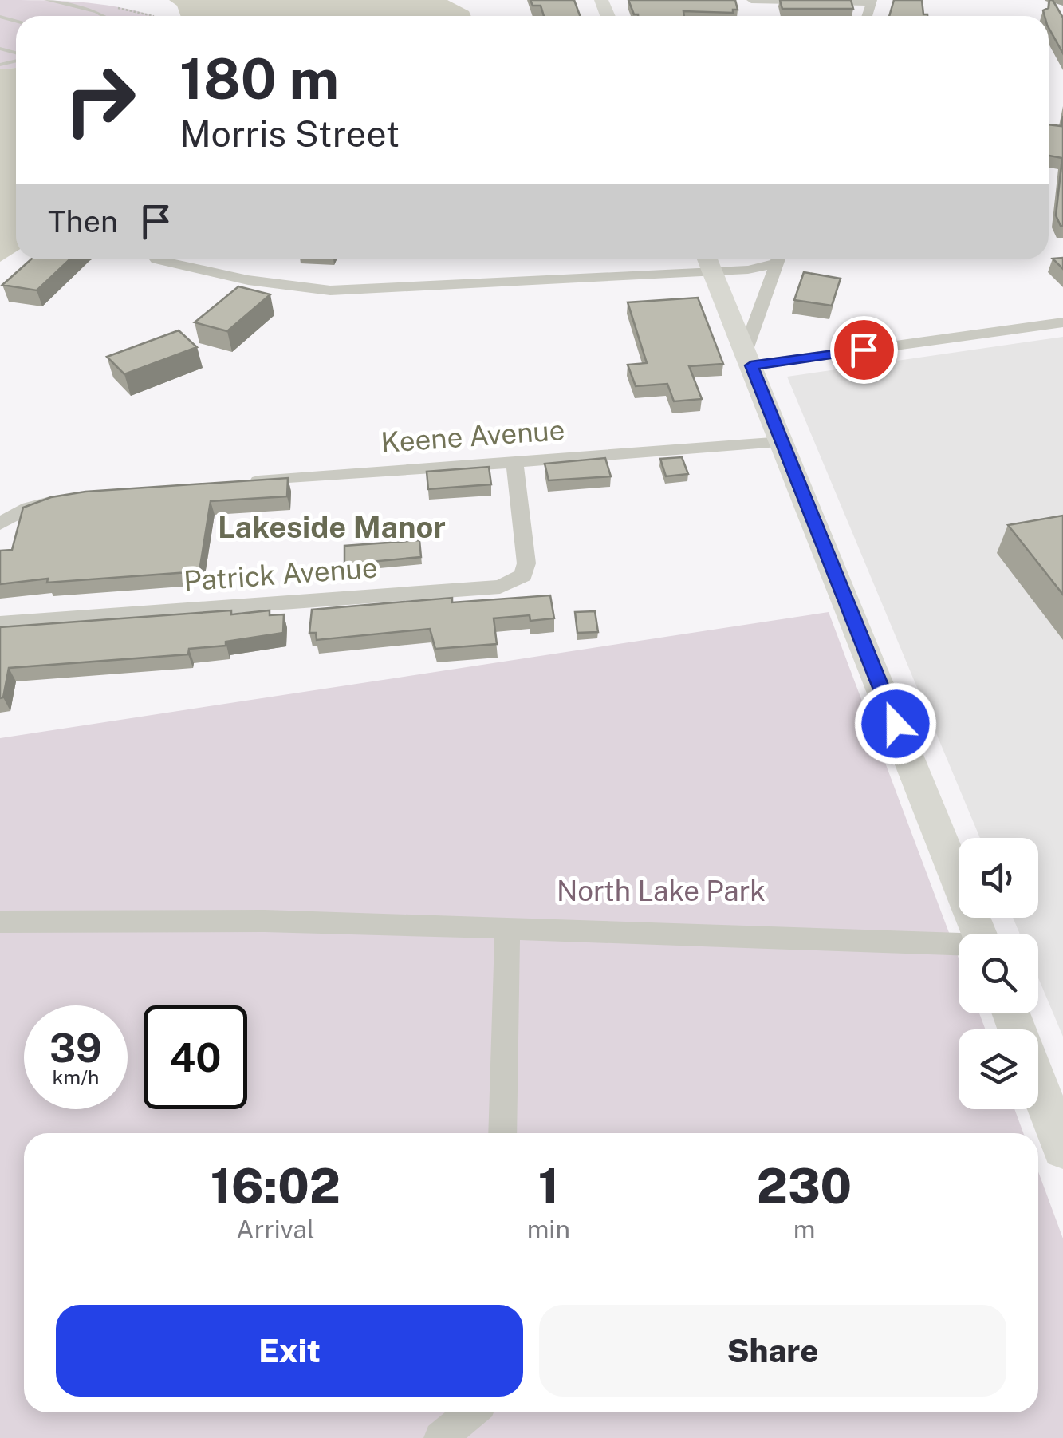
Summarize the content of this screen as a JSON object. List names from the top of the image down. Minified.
{"streets":{"street":["Keene Avenue","Patrick Avenue"]},"crossings":[["Keene Avenue","Patrick Avenue"]],"districts":["Lakeside Manor"],"parks":["North Lake Park"],"page":{"turn":["180 m","Morris Street"],"then":"Then","speed":"39 km/h","limit":"40","eta":["16:02","Arrival","1","min","230","m"],"buttons":["Exit","Share"]}}
